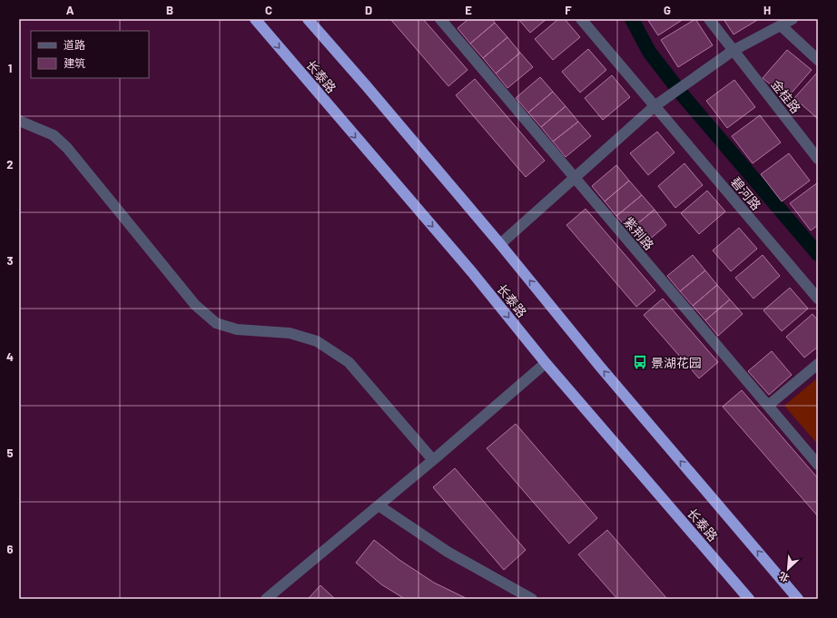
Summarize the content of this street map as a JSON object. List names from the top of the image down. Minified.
{"streets":{"highway":["长泰路"],"street":["金桂路","碧河路","紫荆路"]},"places":{"bus stop":["景湖花园"]},"legend":["道路","建筑"],"north":"bottom left","grid":{"columns":["A","B","C","D","E","F","G","H"],"rows":["1","2","3","4","5","6"]}}
